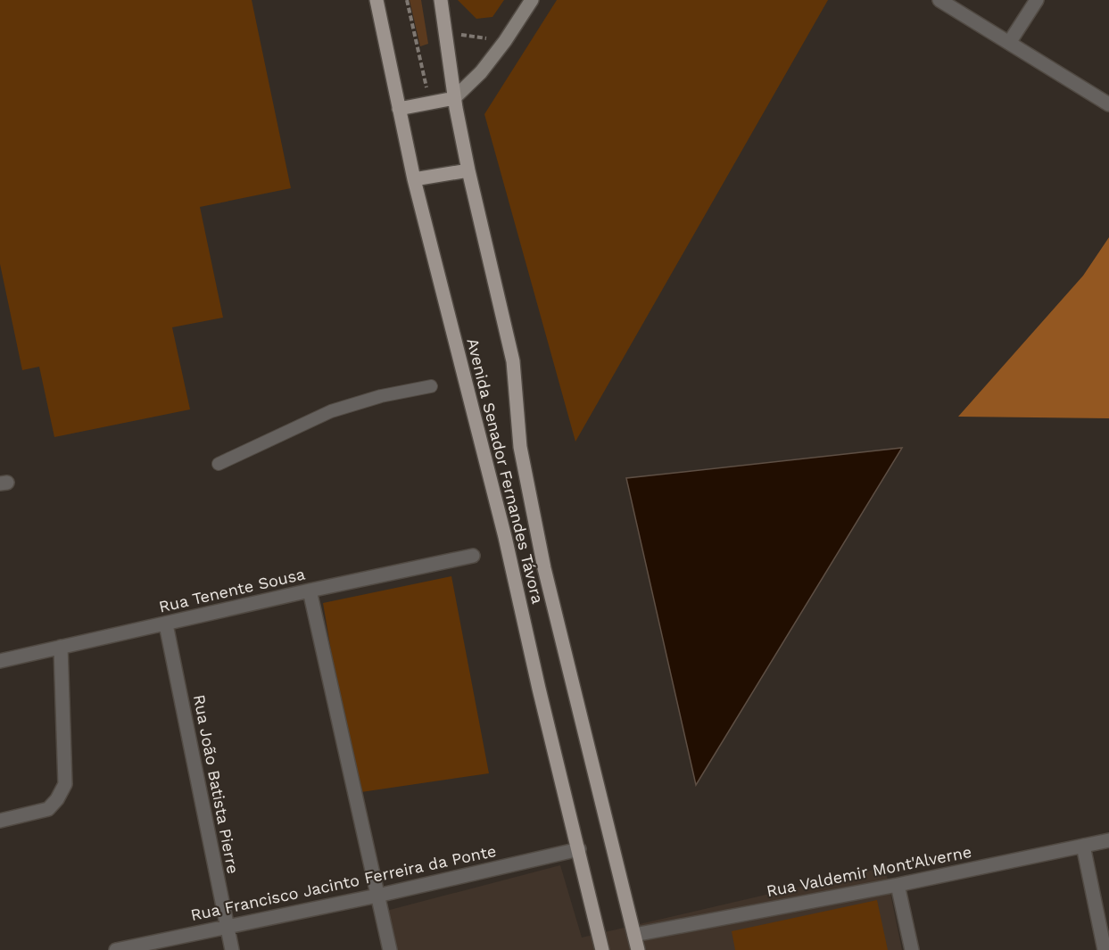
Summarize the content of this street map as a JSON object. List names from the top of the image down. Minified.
{"streets":{"main road":["Avenida Senador Fernandes Távora"],"street":["Rua Tenente Sousa","Rua João Batista Pierre","Rua Valdemir Mont'Alverne","Rua Francisco Jacinto Ferreira da Ponte"]},"crossings":[["Avenida Senador Fernandes Távora","Rua Valdemir Mont'Alverne"],["Avenida Senador Fernandes Távora","Rua Francisco Jacinto Ferreira da Ponte"],["Rua Tenente Sousa","Rua João Batista Pierre"],["Rua João Batista Pierre","Rua Francisco Jacinto Ferreira da Ponte"]]}
